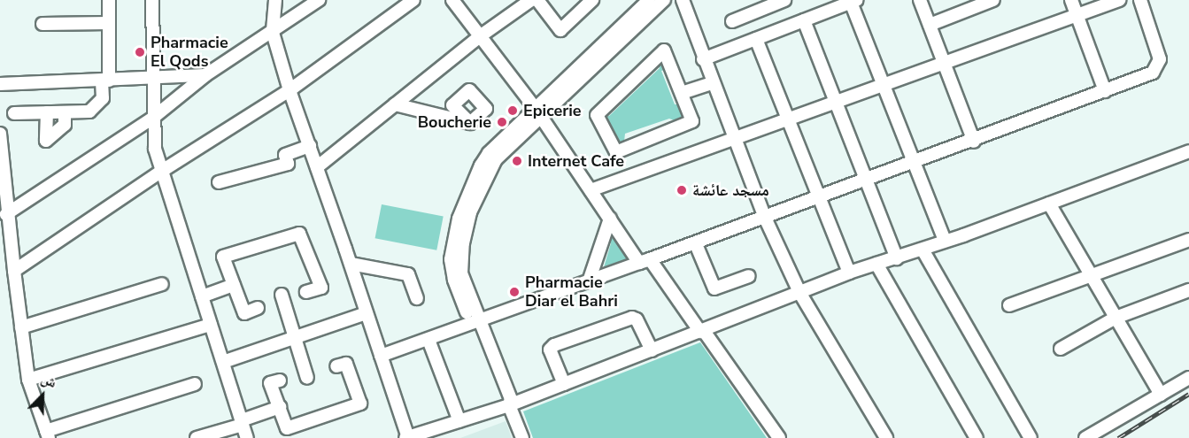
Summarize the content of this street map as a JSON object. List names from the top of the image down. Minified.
{"places":["Pharmacie El Qods","Epicerie","Boucherie","Internet Cafe","مسجد عائشة","Pharmacie Diar el Bahri"],"north":"top right"}
